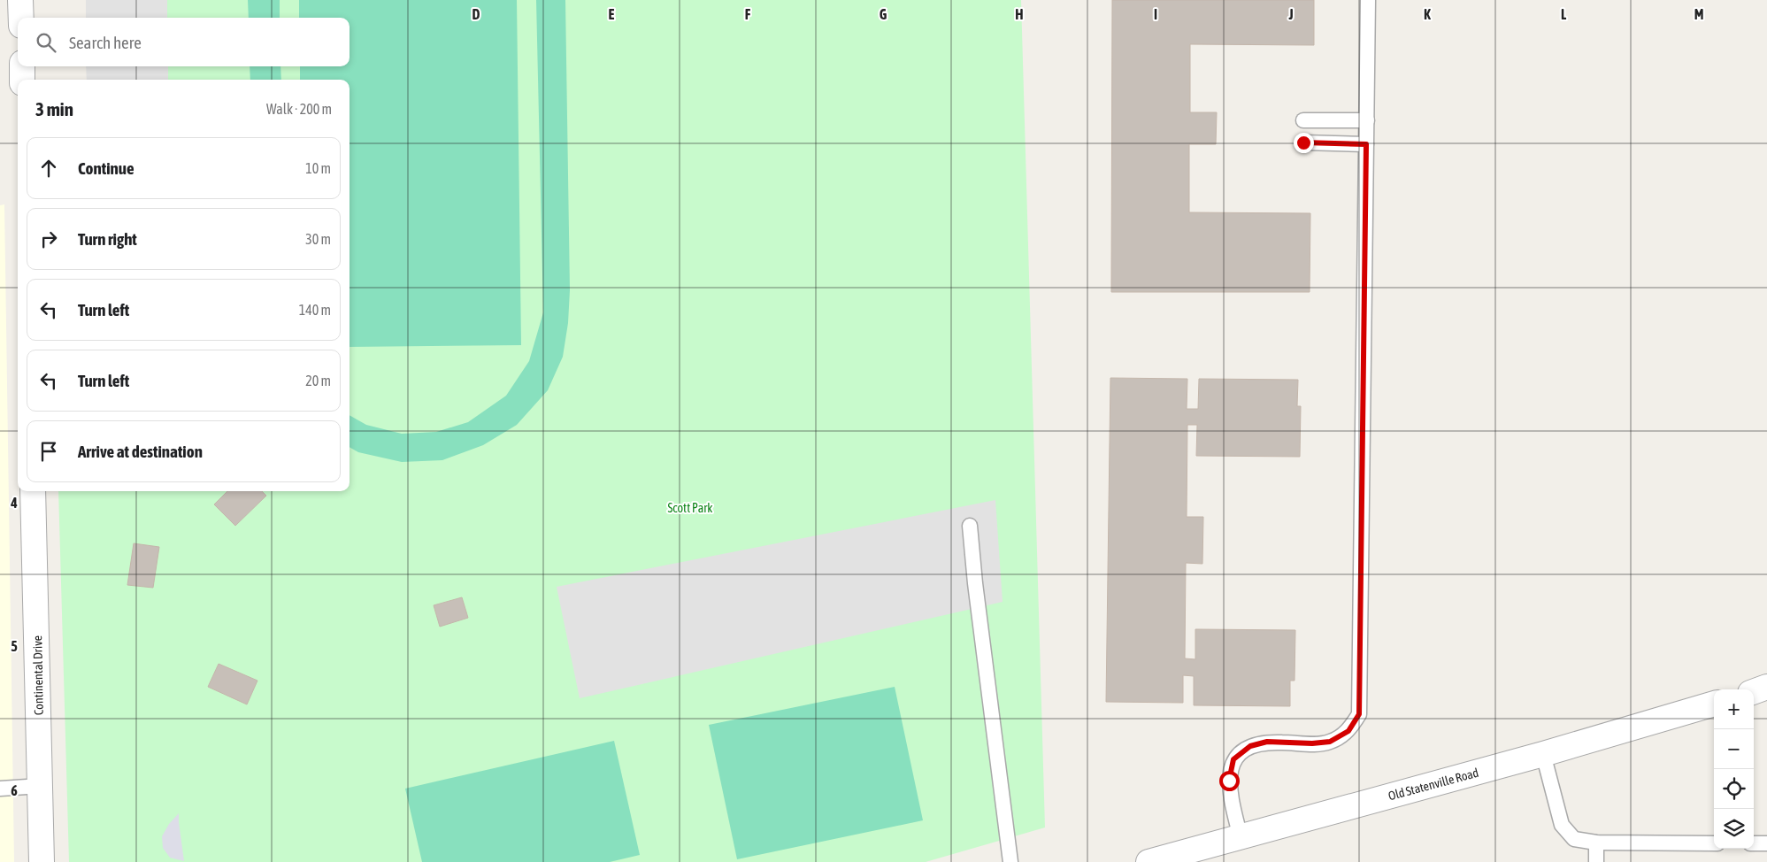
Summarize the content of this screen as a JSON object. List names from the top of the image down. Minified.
{"streets":{"street":["Continental Drive","Old Statenville Road"]},"parks":["Scott Park"],"page":{"search":"Search here","heading":["3 min","Walk · 200 m"],"list":[["Continue","10 m"],["Turn right","30 m"],["Turn left","140 m"],["Turn left","20 m"],"Arrive at destination"],"map_buttons":["+","−"]},"grid":{"columns":["D","E","F","G","H","I","J","K","L","M"],"rows":["4","5","6"]}}
